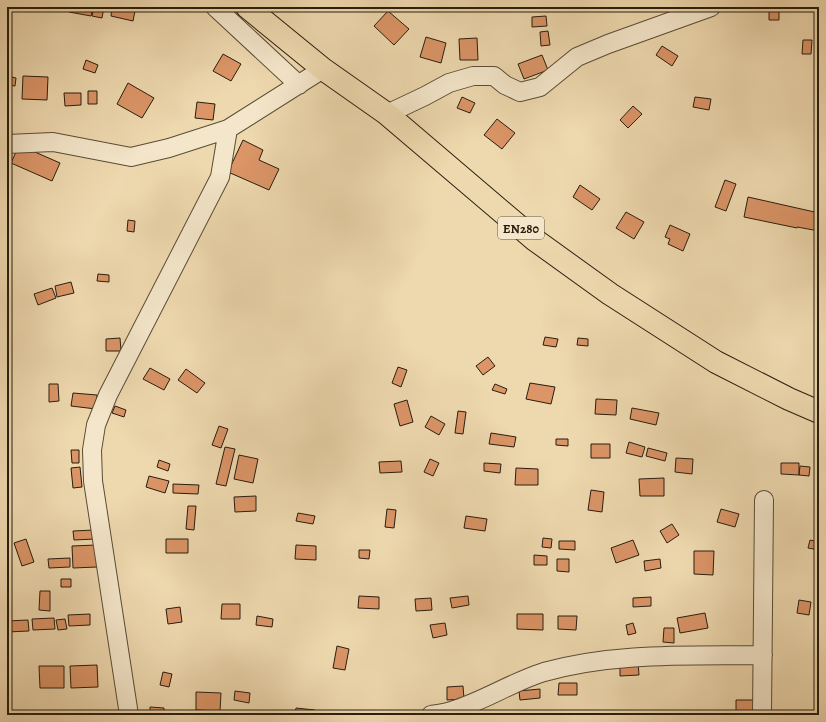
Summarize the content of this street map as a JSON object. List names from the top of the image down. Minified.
{"streets":{"main road":["EN280"]}}
